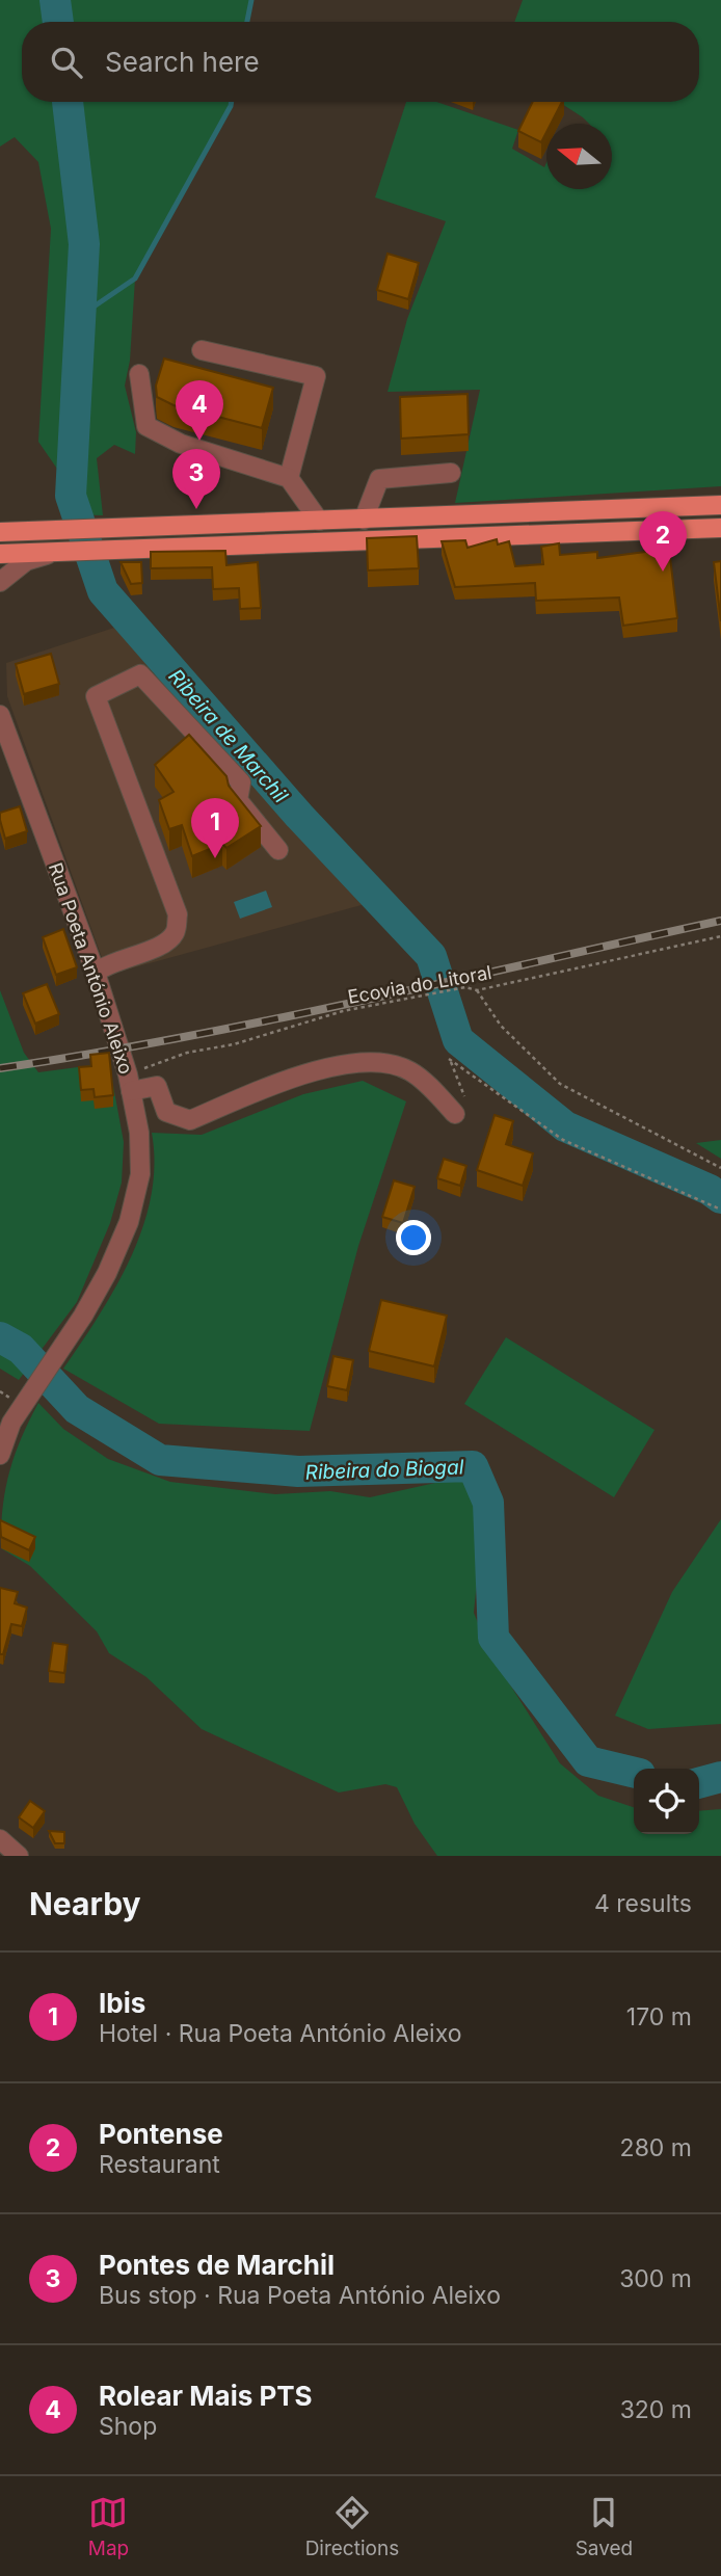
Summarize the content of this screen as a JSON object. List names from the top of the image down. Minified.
{"streets":{"street":["Rua Poeta António Aleixo"],"path":["Ecovia do Litoral"]},"crossings":[["Rua Poeta António Aleixo","Ecovia do Litoral"]],"water":["Ribeira de Marchil","Ribeira do Biogal"],"north":"left","page":{"search":"Search here","pins":["4","3","2","1"],"heading":["Nearby","4 results"],"list":[{"mark":"1","name":"Ibis","note":"Hotel · Rua Poeta António Aleixo","value":"170 m"},{"mark":"2","name":"Pontense","note":"Restaurant","value":"280 m"},{"mark":"3","name":"Pontes de Marchil","note":"Bus stop · Rua Poeta António Aleixo","value":"300 m"},{"mark":"4","name":"Rolear Mais PTS","note":"Shop","value":"320 m"}],"nav":["Map","Directions","Saved"]}}
